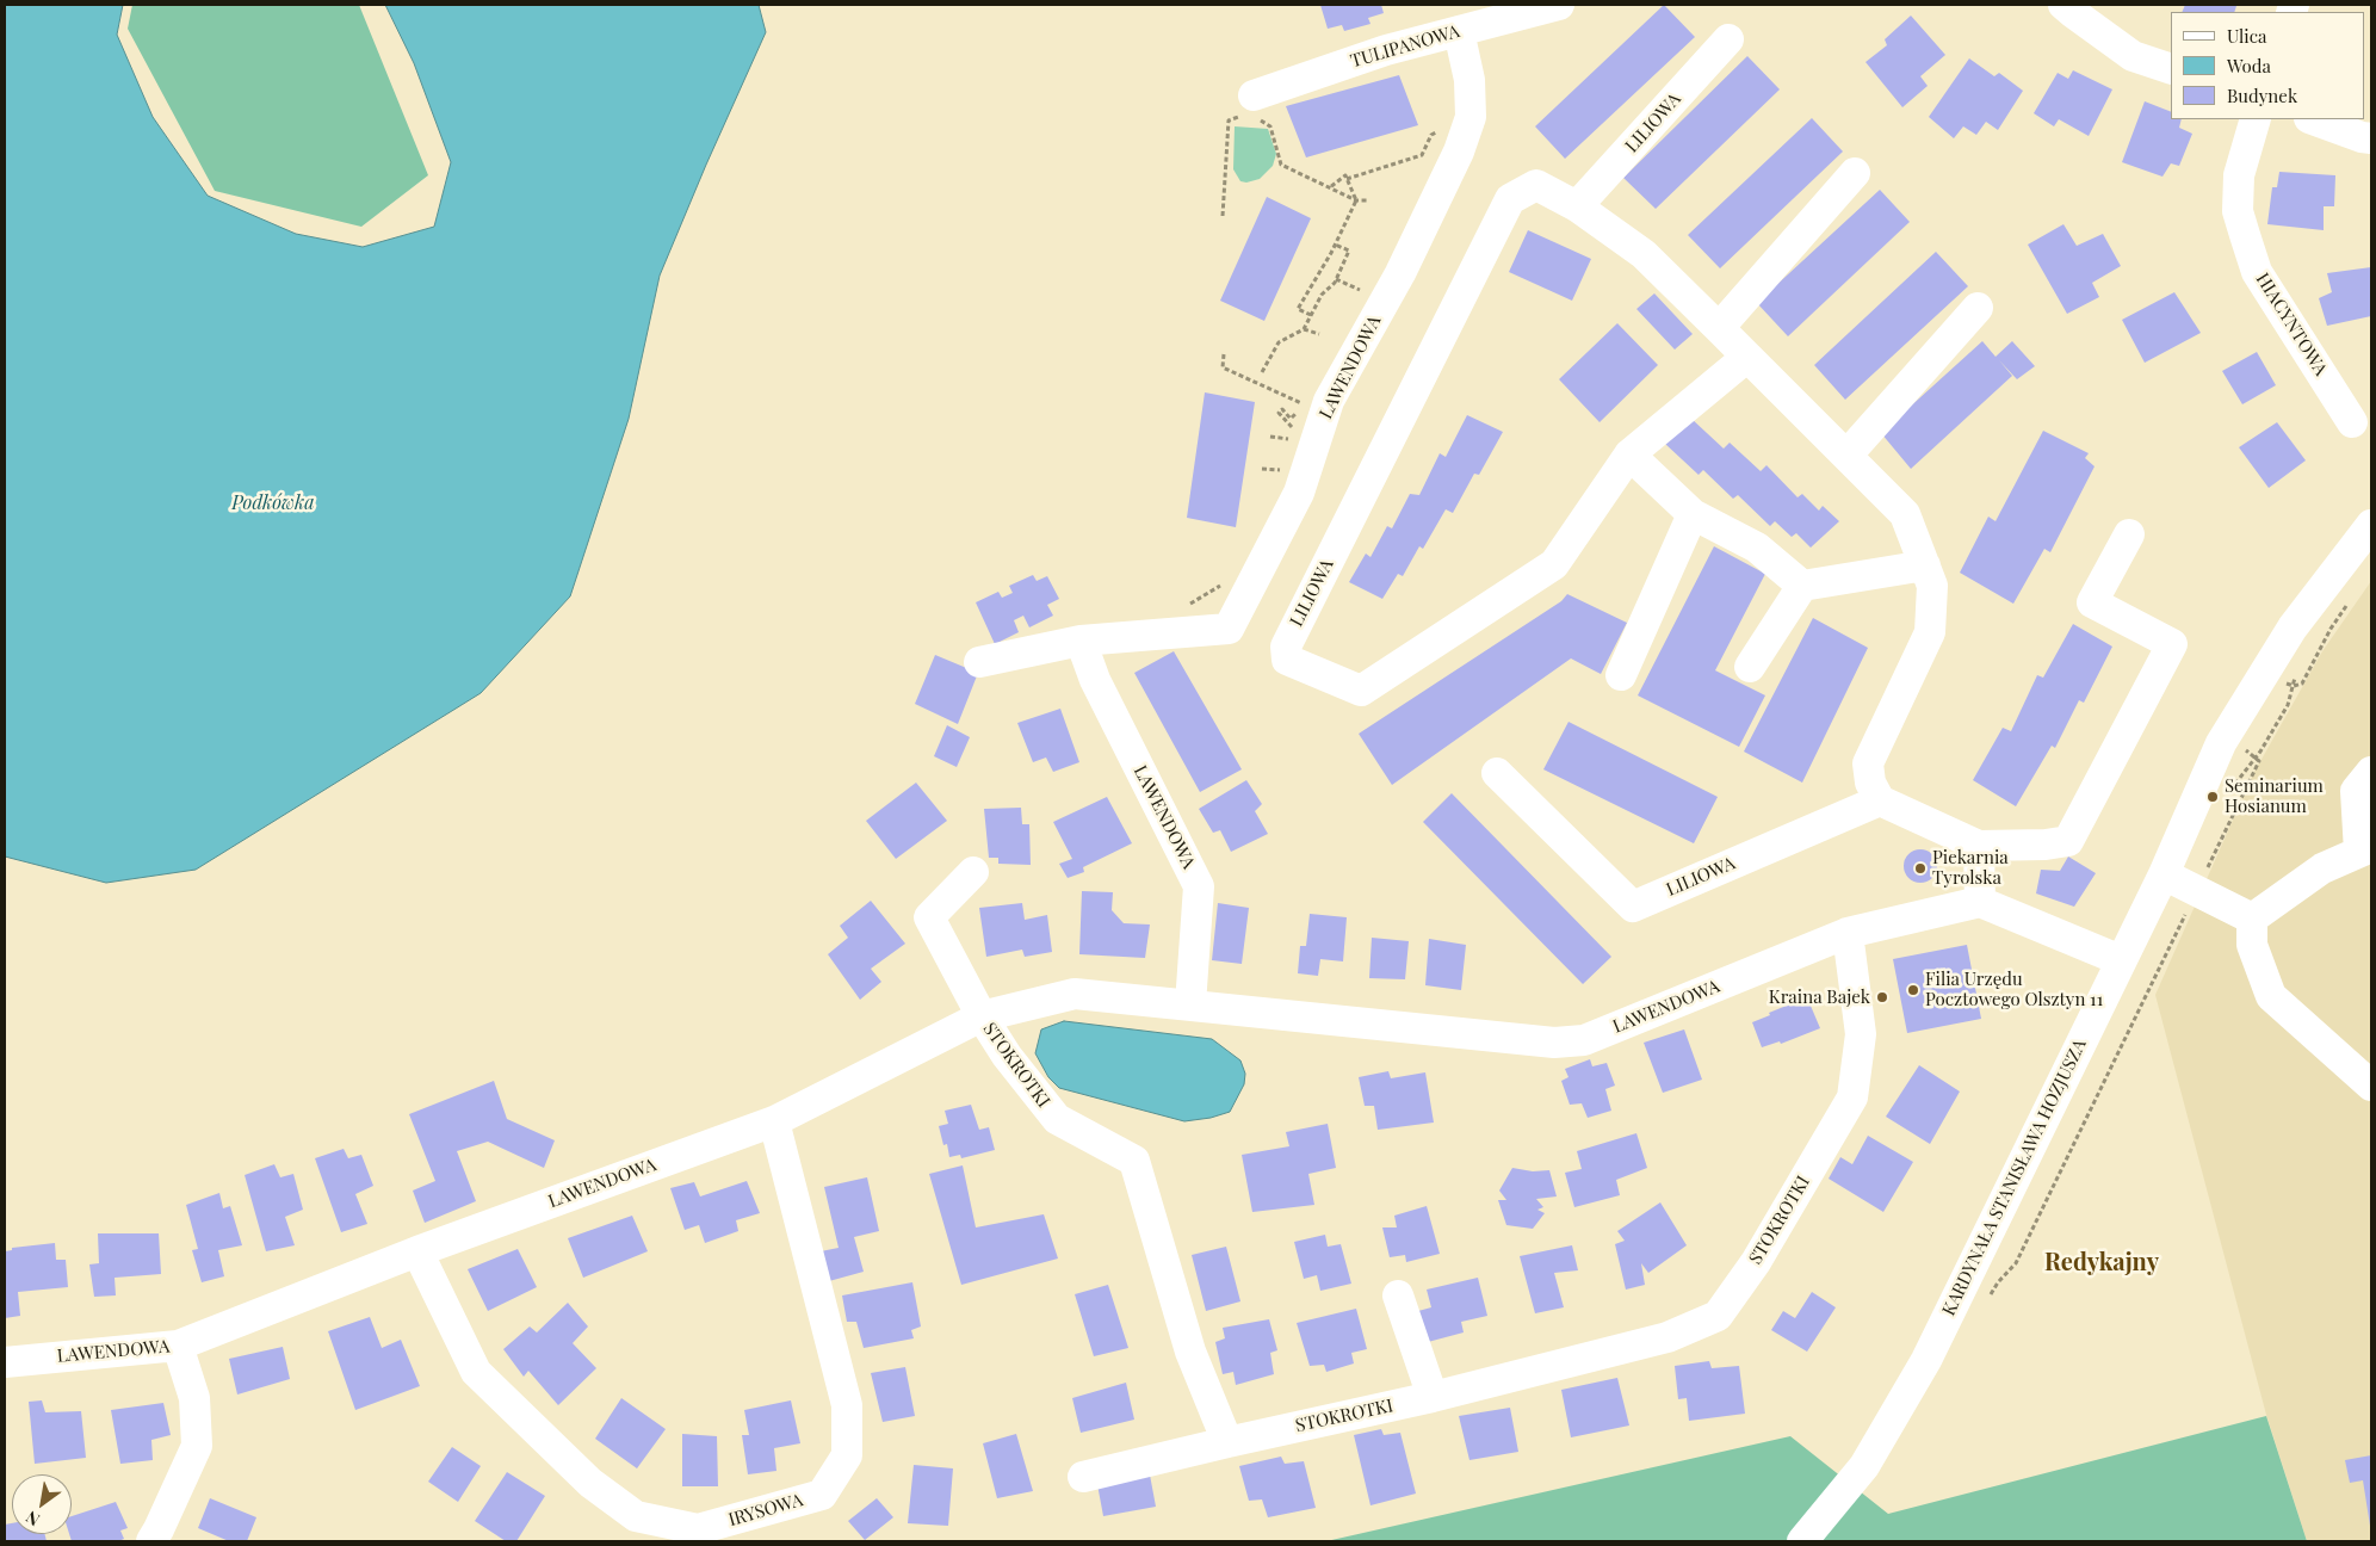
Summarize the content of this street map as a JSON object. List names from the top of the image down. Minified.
{"streets":{"street":["TULIPANOWA","LILIOWA","HIACYNTOWA","LAWENDOWA","STOKROTKI","KARDYNAŁA STANISŁAWA HOZJUSZA","IRYSOWA"]},"crossings":[["TULIPANOWA","LAWENDOWA"],["LAWENDOWA","STOKROTKI"],["LAWENDOWA","IRYSOWA"]],"districts":["Redykajny"],"water":["Podkówka"],"places":["Seminarium Hosianum","Piekarnia Tyrolska","Filia Urzędu Pocztowego Olsztyn 11","Kraina Bajek"],"legend":["Ulica","Woda","Budynek"],"north":"bottom left"}
